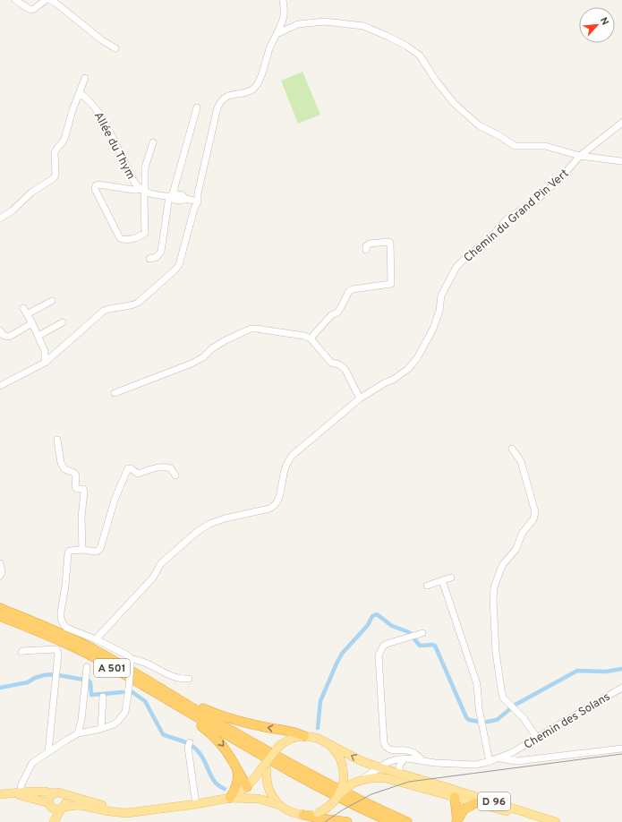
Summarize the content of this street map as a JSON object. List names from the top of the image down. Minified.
{"streets":{"highway":["A 501"],"main road":["D 96"],"street":["Allée du Thym","Chemin du Grand Pin Vert","Chemin des Solans"]},"crossings":[["Chemin des Solans","D 96"]],"north":"top right"}
